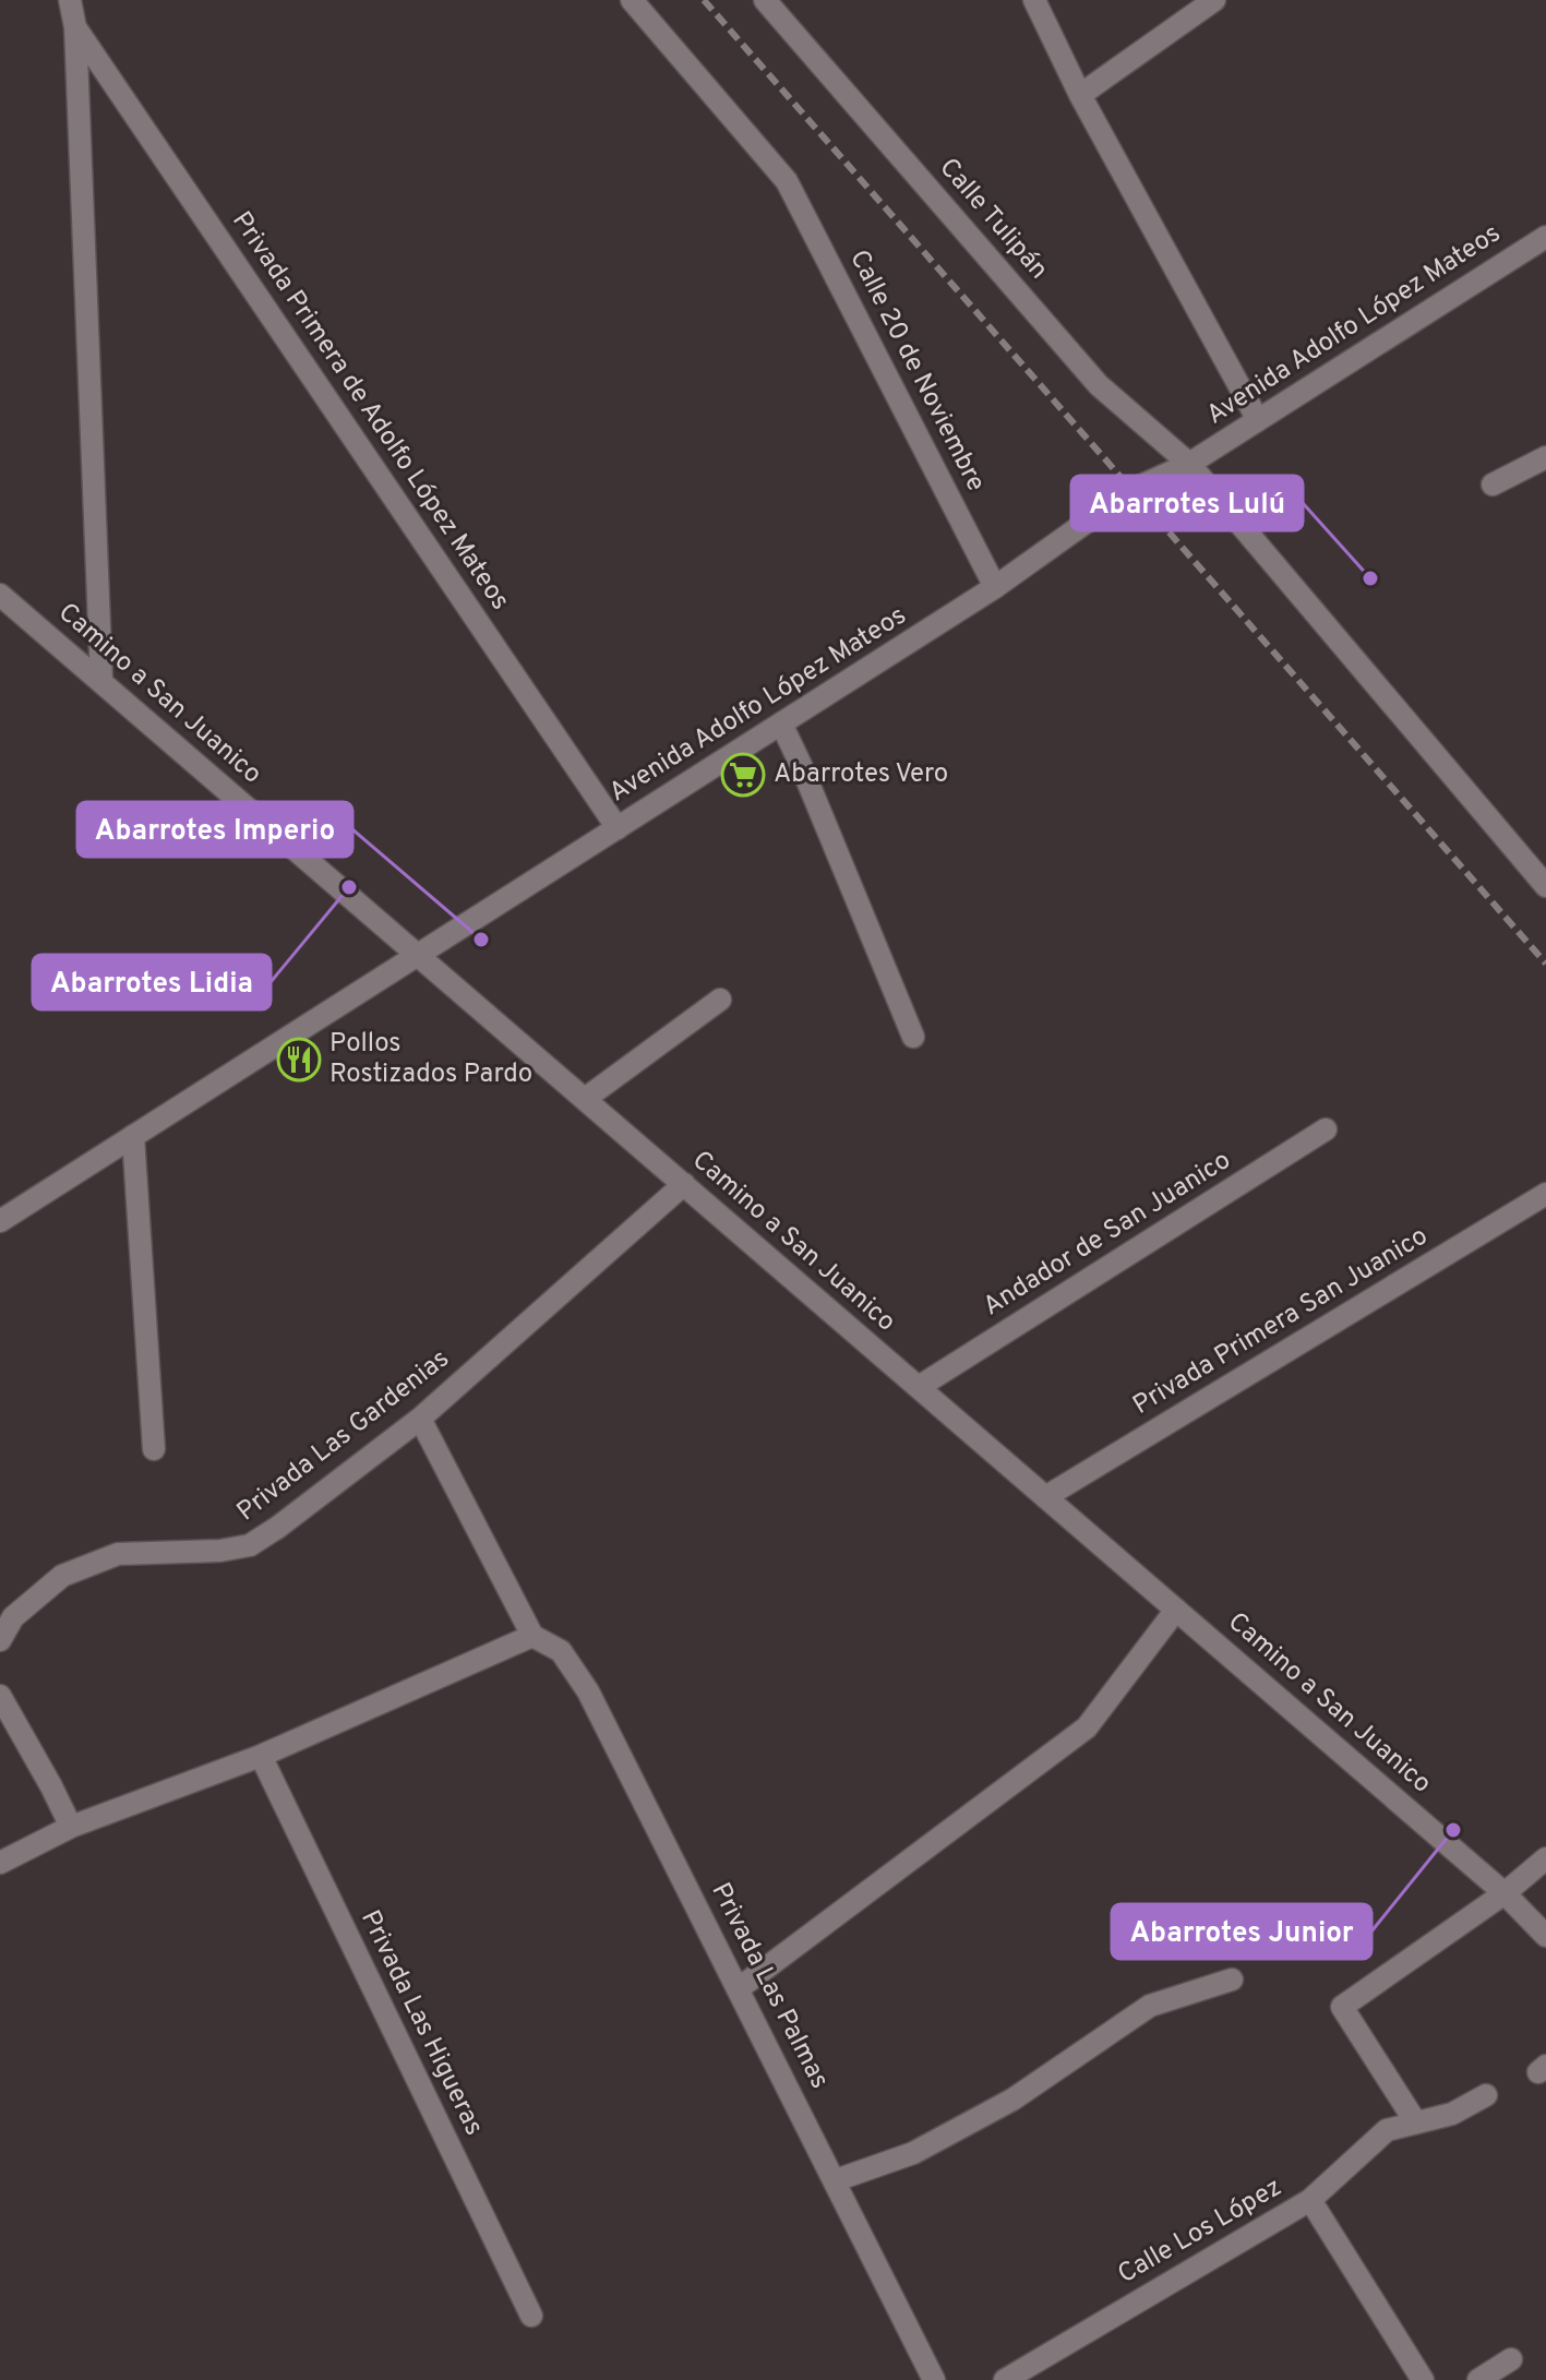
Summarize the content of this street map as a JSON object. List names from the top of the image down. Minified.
{"streets":{"street":["Calle Tulipán","Avenida Adolfo López Mateos","Calle 20 de Noviembre","Privada Primera de Adolfo López Mateos","Camino a San Juanico","Andador de San Juanico","Privada Primera San Juanico","Privada Las Gardenias","Privada Las Palmas","Privada Las Higueras","Calle Los López"]},"crossings":[["Calle Tulipán","Avenida Adolfo López Mateos"],["Avenida Adolfo López Mateos","Calle 20 de Noviembre"],["Avenida Adolfo López Mateos","Privada Primera de Adolfo López Mateos"],["Avenida Adolfo López Mateos","Camino a San Juanico"],["Camino a San Juanico","Andador de San Juanico"],["Camino a San Juanico","Privada Primera San Juanico"],["Camino a San Juanico","Privada Las Gardenias"]],"places":{"other":["Abarrotes Lulú","Abarrotes Lidia","Abarrotes Imperio","Abarrotes Junior"],"supermarket":["Abarrotes Vero"],"restaurant":["Pollos Rostizados Pardo"]}}
